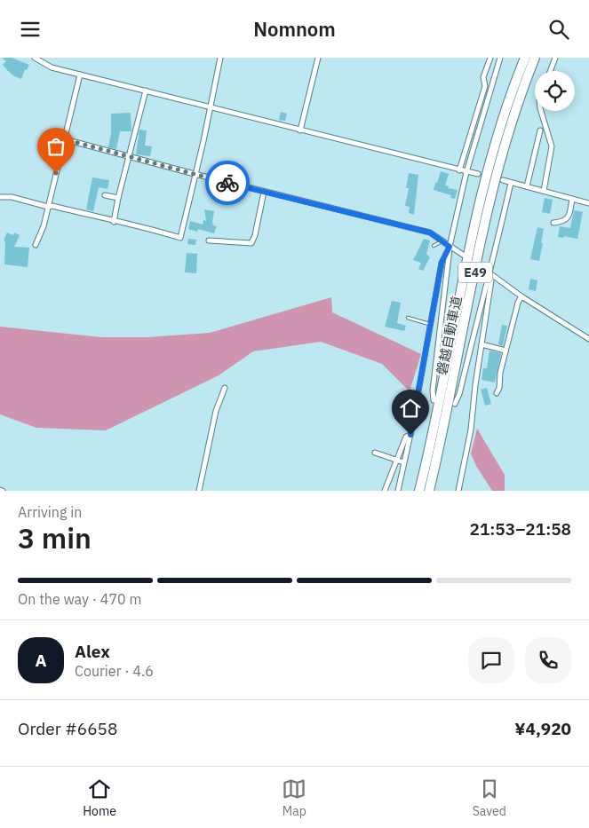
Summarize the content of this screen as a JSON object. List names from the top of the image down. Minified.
{"streets":{"highway":["E49","磐越自動車道"]},"page":{"header":"Nomnom","heading":["3 min","Arriving in","21:53–21:58"],"panel":["Alex","Courier · 4.6","Order #6658","¥4,920"],"bar":"On the way · 470 m","round":"A","tabs":["Home","Map","Saved"]}}
